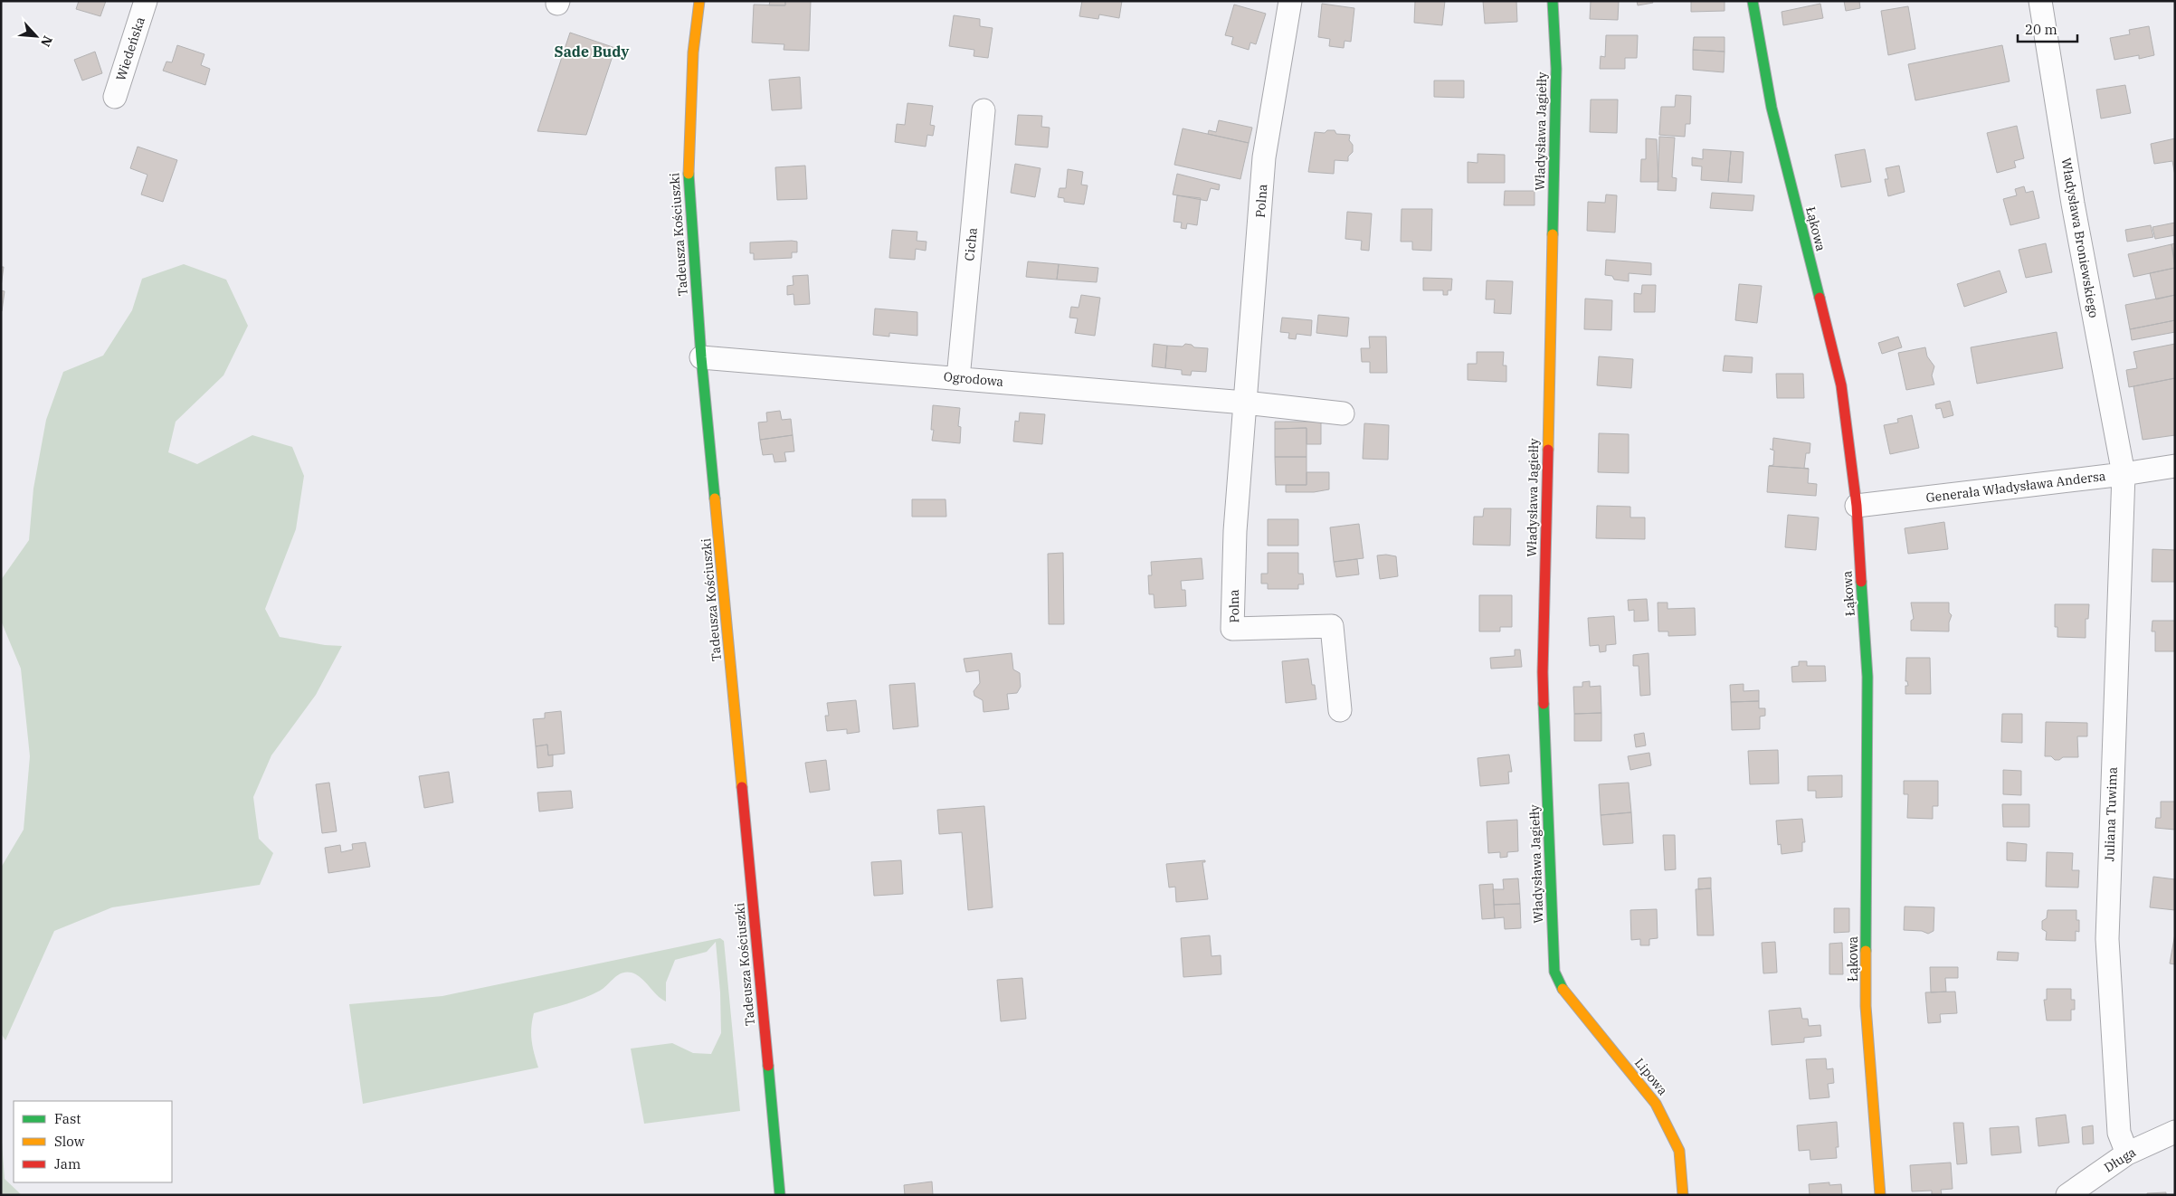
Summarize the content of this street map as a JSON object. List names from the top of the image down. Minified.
{"streets":{"street":["Wiedeńska","Władysława Jagiełły","Polna","Łąkowa","Tadeusza Kościuszki","Władysława Broniewskiego","Cicha","Ogrodowa","Generała Władysława Andersa","Juliana Tuwima","Lipowa","Długa"]},"crossings":[["Władysława Jagiełły","Lipowa"],["Polna","Ogrodowa"],["Łąkowa","Generała Władysława Andersa"],["Tadeusza Kościuszki","Ogrodowa"],["Władysława Broniewskiego","Generała Władysława Andersa"],["Władysława Broniewskiego","Juliana Tuwima"],["Cicha","Ogrodowa"],["Generała Władysława Andersa","Juliana Tuwima"],["Juliana Tuwima","Długa"]],"districts":["Sade Budy"],"legend":["Fast","Slow","Jam"],"scale_bar":"20 m","north":"bottom right"}
